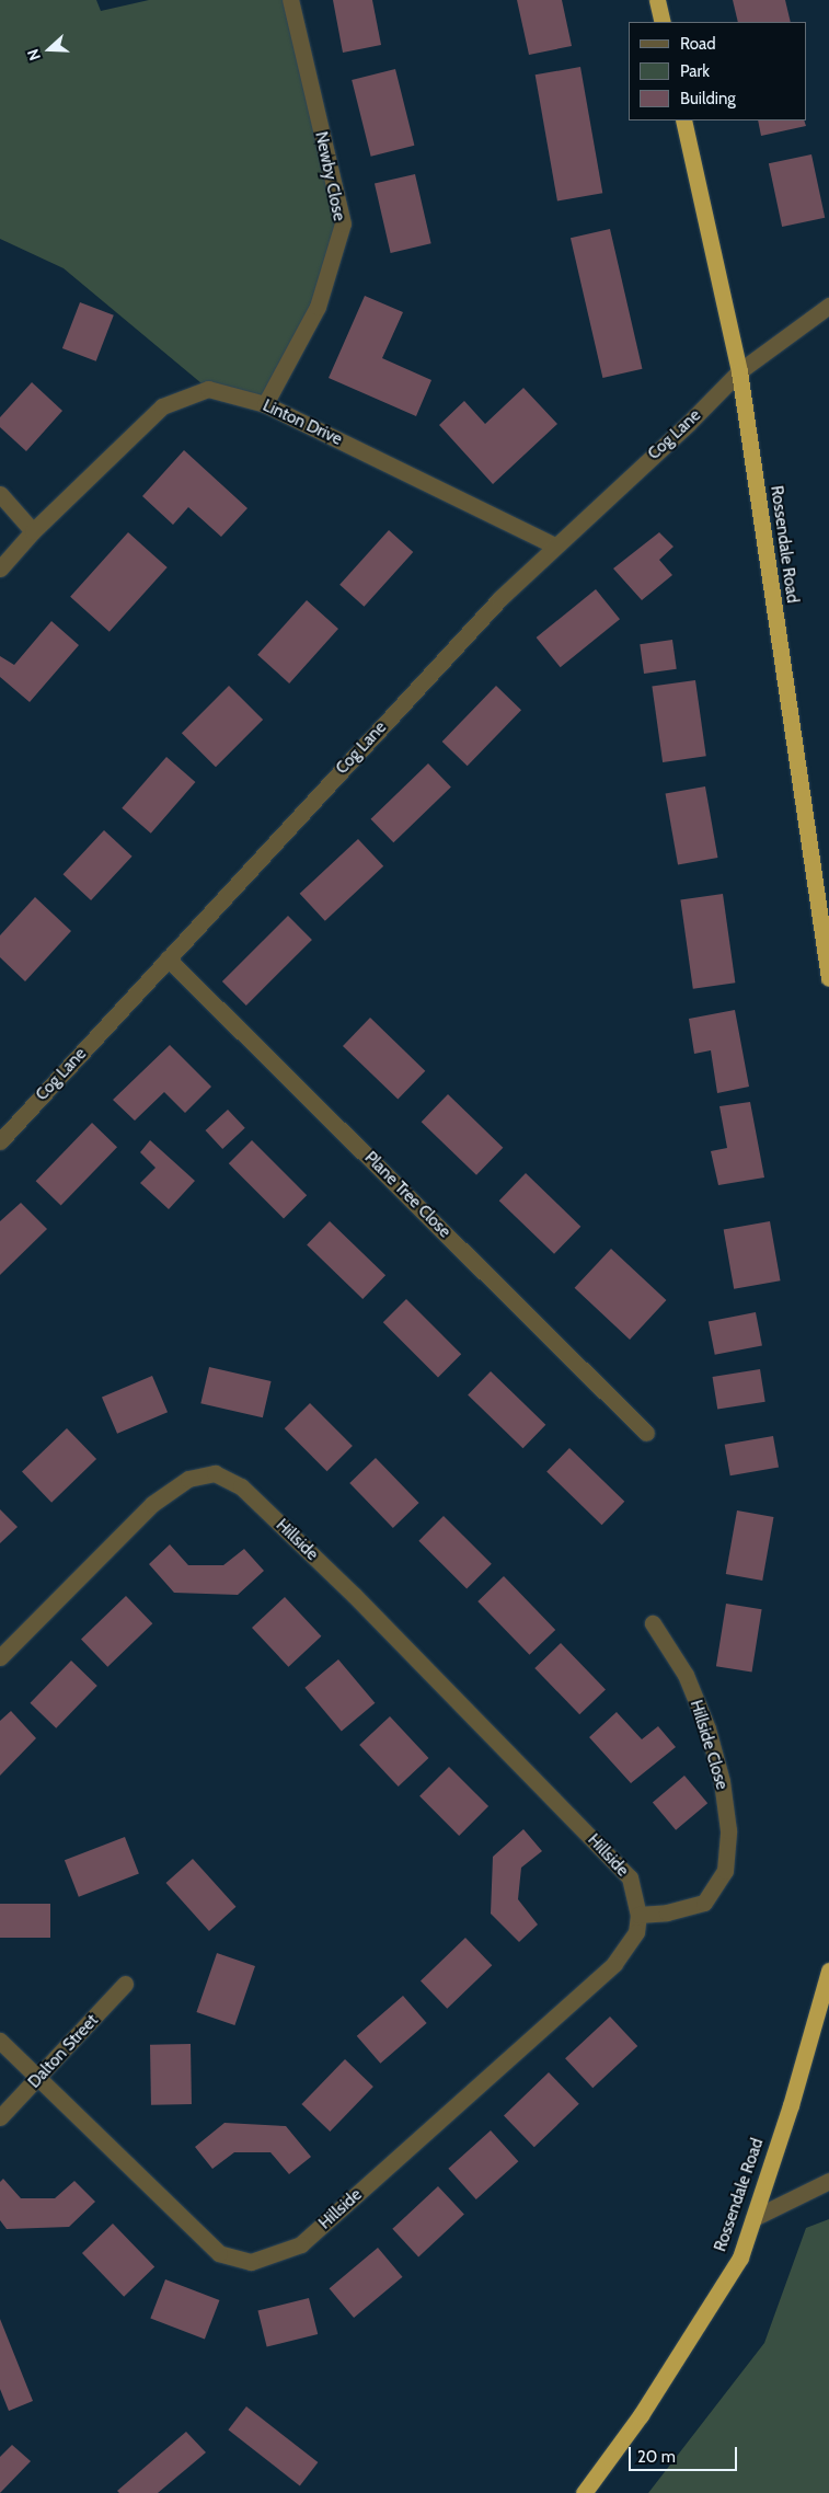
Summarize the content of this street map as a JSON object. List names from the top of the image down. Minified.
{"streets":{"highway":["Rossendale Road"],"street":["Newby Close","Linton Drive","Cog Lane","Plane Tree Close","Hillside","Hillside Close","Dalton Street"]},"crossings":[["Newby Close","Linton Drive"],["Linton Drive","Cog Lane"],["Cog Lane","Rossendale Road"],["Cog Lane","Plane Tree Close"],["Hillside","Hillside Close"],["Hillside","Dalton Street"]],"legend":["Road","Park","Building"],"scale_bar":"20 m","north":"left"}
